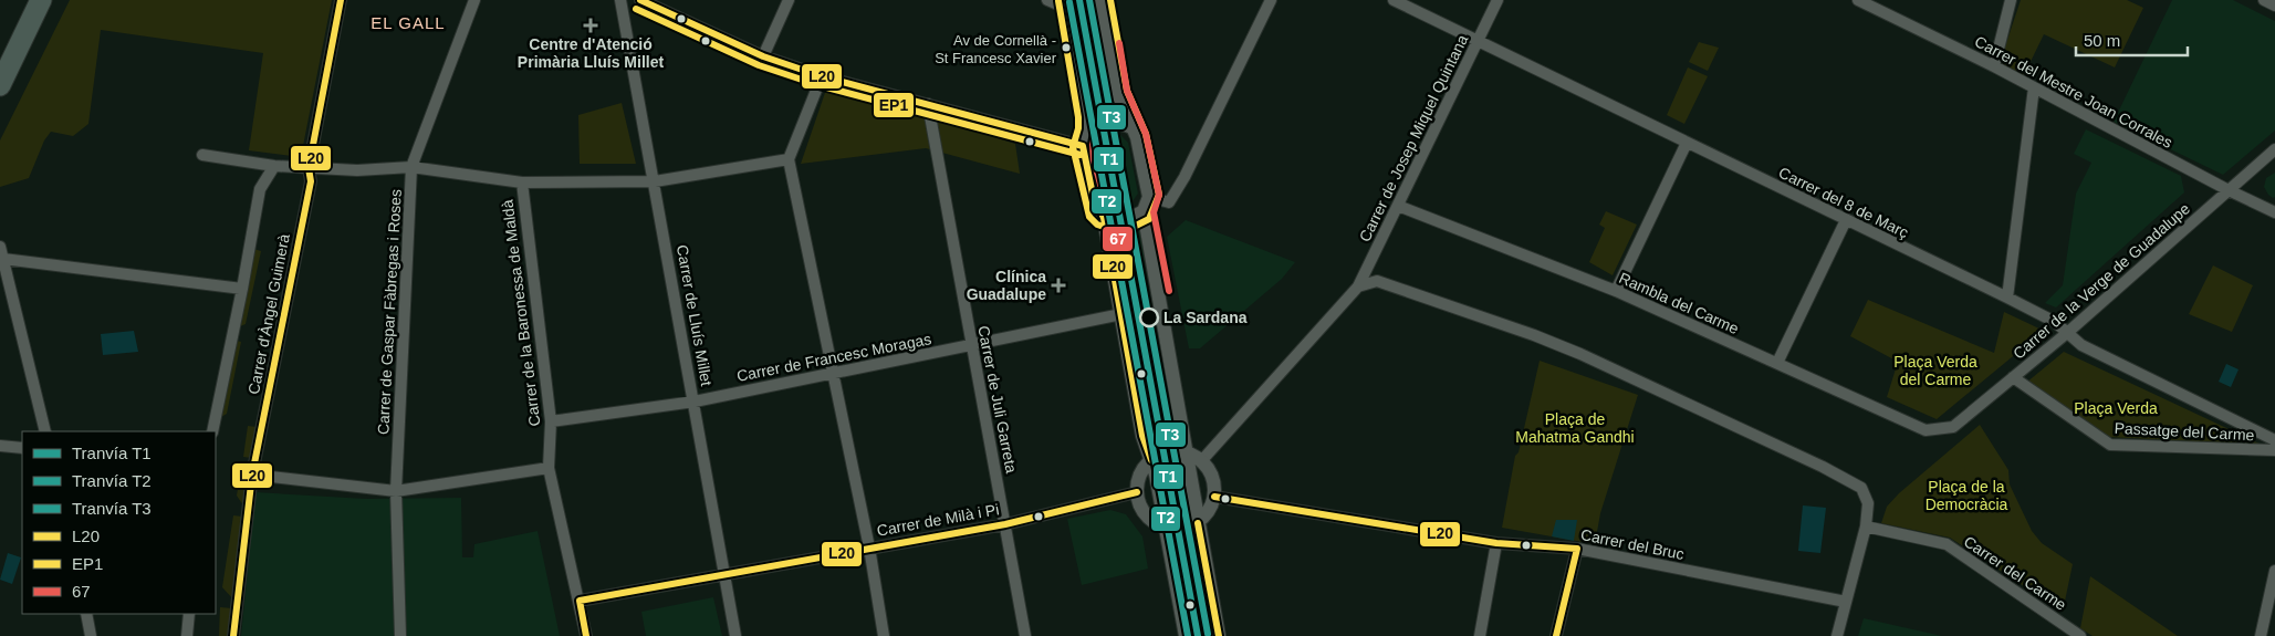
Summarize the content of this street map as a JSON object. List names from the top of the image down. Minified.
{"streets":{"street":["Carrer del Mestre Joan Corrales","Carrer de Josep Miquel Quintana","Carrer del 8 de Març","Carrer de la Verge de Guadalupe","Rambla del Carme","Carrer de Gaspar Fàbregas i Roses","Carrer de la Baronessa de Maldà","Carrer d'Àngel Guimerà","Carrer de Lluís Millet","Carrer de Francesc Moragas","Carrer de Juli Garreta","Passatge del Carme","Carrer de Milà i Pi","Carrer del Bruc","Carrer del Carme"]},"crossings":[["Carrer del Mestre Joan Corrales","Carrer de la Verge de Guadalupe"],["Carrer de Josep Miquel Quintana","Carrer del 8 de Març"],["Carrer de Josep Miquel Quintana","Rambla del Carme"],["Carrer del 8 de Març","Carrer de la Verge de Guadalupe"],["Carrer de la Verge de Guadalupe","Rambla del Carme"],["Carrer de la Verge de Guadalupe","Passatge del Carme"],["Carrer de la Baronessa de Maldà","Carrer de Francesc Moragas"],["Carrer de la Baronessa de Maldà","Carrer de Milà i Pi"],["Carrer de Lluís Millet","Carrer de Francesc Moragas"],["Carrer de Lluís Millet","Carrer de Milà i Pi"],["Carrer de Francesc Moragas","Carrer de Juli Garreta"],["Carrer de Juli Garreta","Carrer de Milà i Pi"]],"districts":["EL GALL"],"parks":["Plaça Verda del Carme","Plaça Verda","Plaça de Mahatma Gandhi","Plaça de la Democràcia"],"places":{"health":["Centre d'Atenció Primària Lluís Millet","Clínica Guadalupe"],"other":["Av de Cornellà - St Francesc Xavier","La Sardana"]},"lines":["tram line T1","tram line T3","transit line L20","transit line EP1","transit line 67","tram line T2"],"legend":["Tranvía T1","Tranvía T2","Tranvía T3","L20","EP1","67"],"scale_bar":"50 m"}
